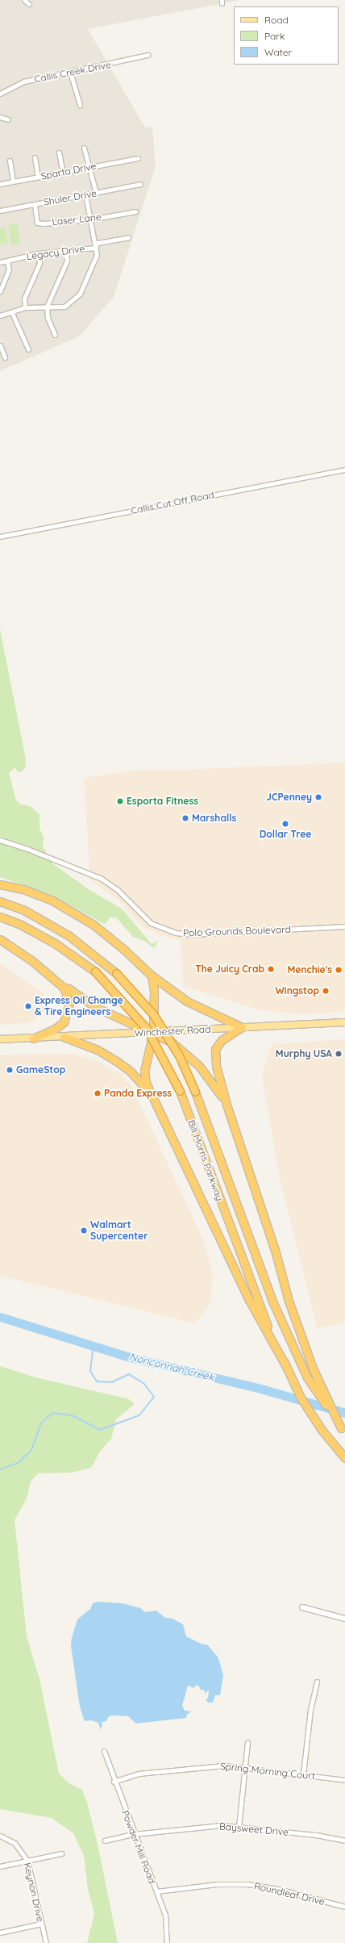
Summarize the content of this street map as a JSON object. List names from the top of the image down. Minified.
{"streets":{"highway":["Bill Morris Parkway"],"main road":["Winchester Road"],"street":["Callis Creek Drive","Sparta Drive","Shuler Drive","Laser Lane","Legacy Drive","Callis Cut Off Road","Polo Grounds Boulevard","Spring Morning Court","Baysweet Drive","Powder Mill Road","Keynon Drive","Roundleaf Drive"]},"crossings":[["Shuler Drive","Laser Lane"],["Spring Morning Court","Powder Mill Road"],["Baysweet Drive","Powder Mill Road"],["Powder Mill Road","Roundleaf Drive"]],"water":["Nonconnah Creek"],"places":["JCPenney","Esporta Fitness","Marshalls","Dollar Tree","The Juicy Crab","Menchie's","Wingstop","Express Oil Change & Tire Engineers","Murphy USA","GameStop","Panda Express","Walmart Supercenter"],"legend":["Road","Park","Water"]}
